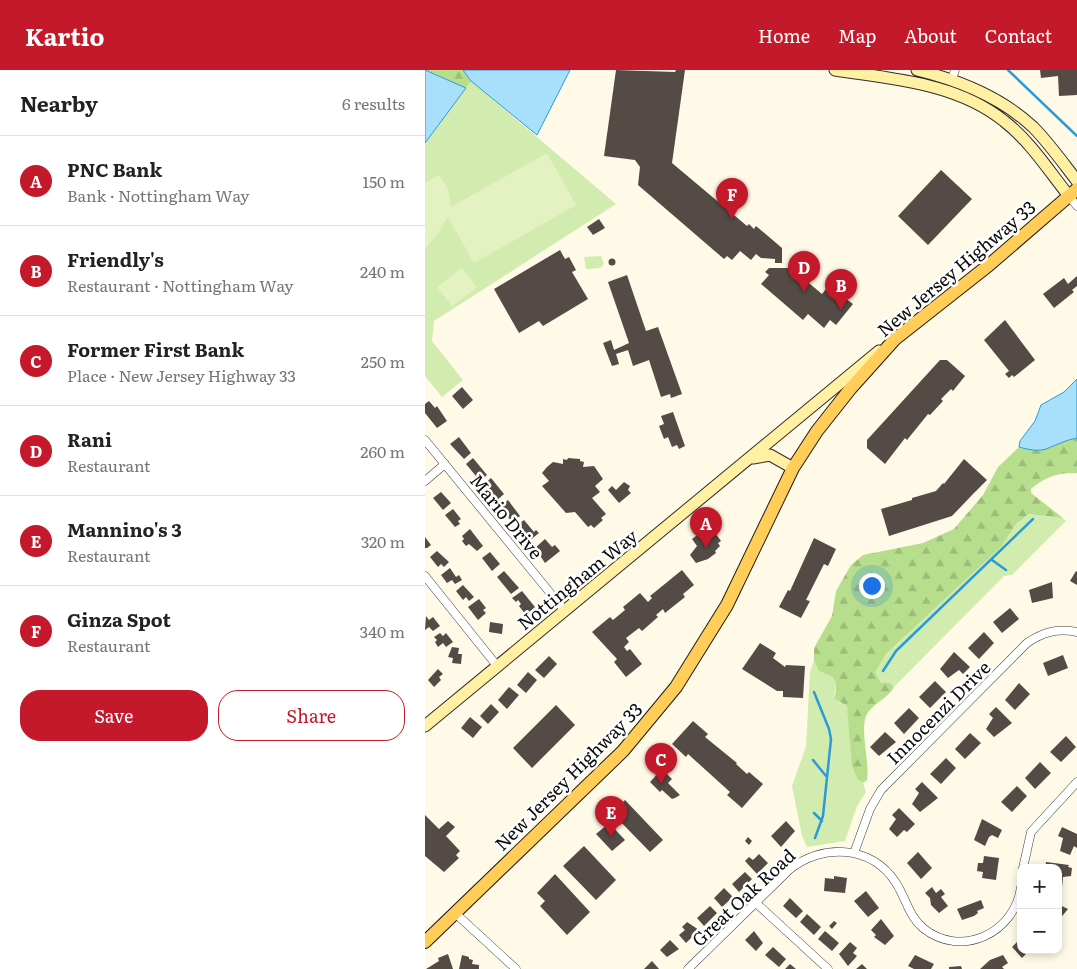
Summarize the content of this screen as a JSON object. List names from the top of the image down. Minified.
{"streets":{"main road":["New Jersey Highway 33"],"street":["Mario Drive","Nottingham Way","Innocenzi Drive","Great Oak Road"]},"crossings":[["New Jersey Highway 33","Nottingham Way"],["Mario Drive","Nottingham Way"],["Innocenzi Drive","Great Oak Road"]],"page":{"header":"Kartio","nav":["Home","Map","About","Contact"],"heading":["Nearby","6 results"],"list":[{"mark":"A","name":"PNC Bank","note":"Bank · Nottingham Way","value":"150 m"},{"mark":"B","name":"Friendly's","note":"Restaurant · Nottingham Way","value":"240 m"},{"mark":"C","name":"Former First Bank","note":"Place · New Jersey Highway 33","value":"250 m"},{"mark":"D","name":"Rani","note":"Restaurant","value":"260 m"},{"mark":"E","name":"Mannino's 3","note":"Restaurant","value":"320 m"},{"mark":"F","name":"Ginza Spot","note":"Restaurant","value":"340 m"}],"pins":["F","D","B","A","C","E"],"buttons":["Save","Share"],"map_buttons":["+","−"]}}
